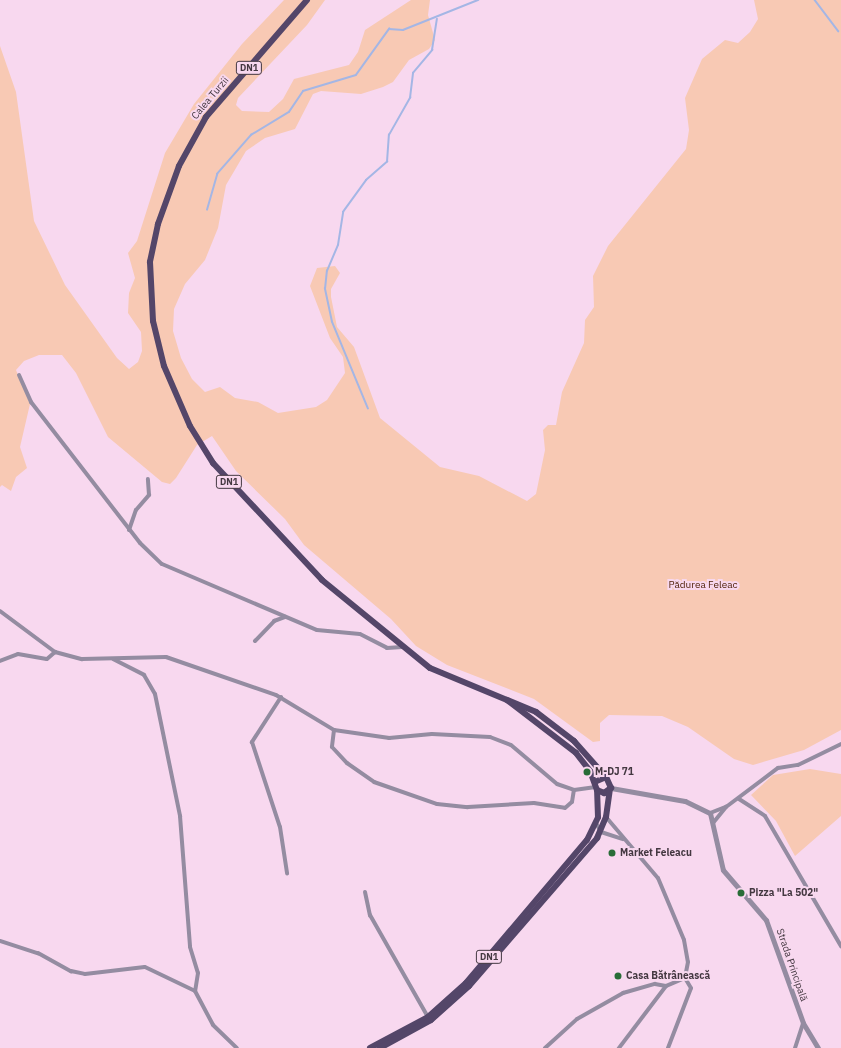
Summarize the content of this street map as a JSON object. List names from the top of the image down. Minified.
{"streets":{"main road":["DN1","Calea Turzii"],"street":["Strada Principală"]},"crossings":[["DN1","Calea Turzii"]],"parks":["Pădurea Feleac"],"places":["M-DJ 71","Market Feleacu","Pizza \"La 502\"","Casa Bătrânească"]}
